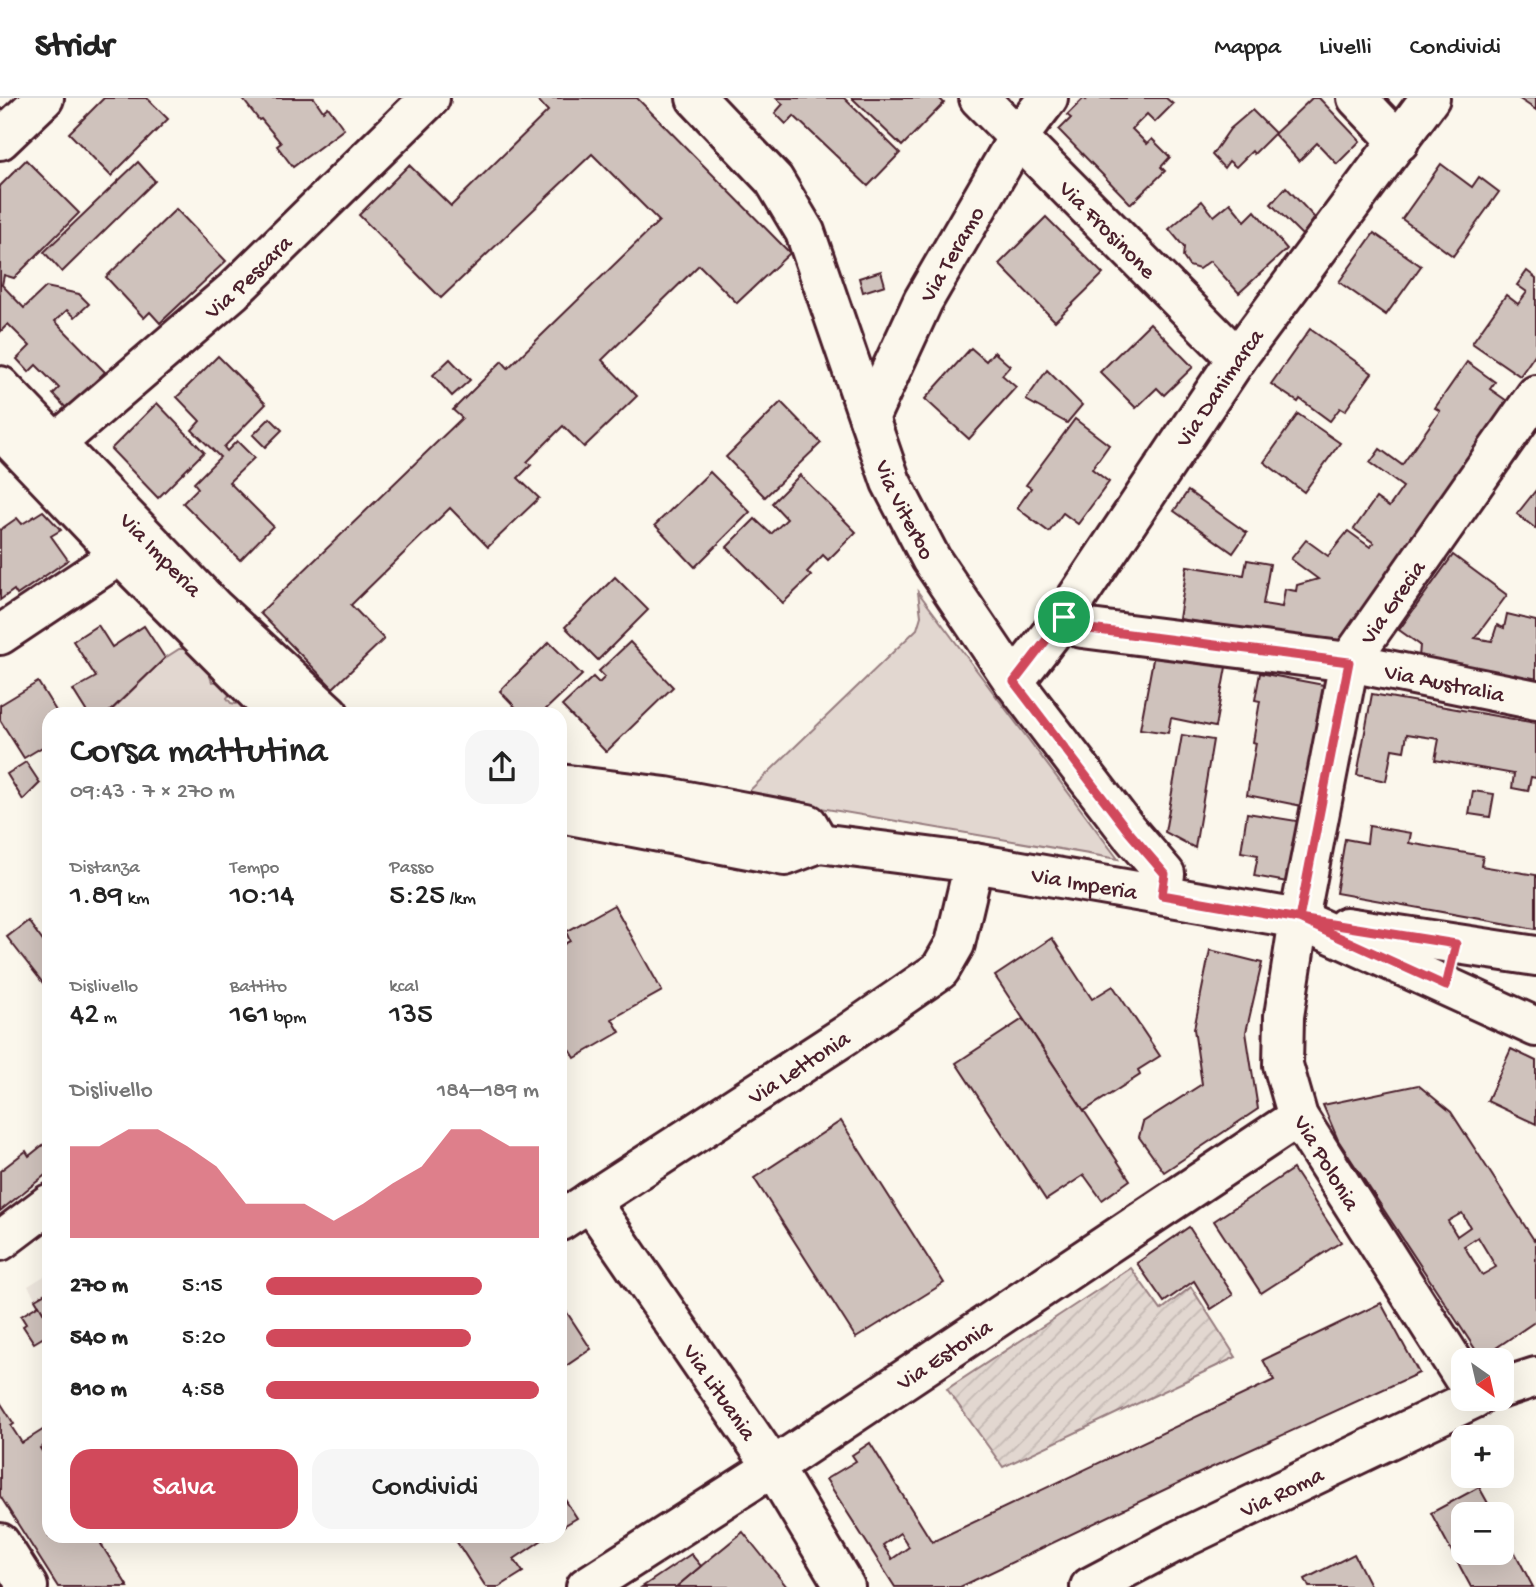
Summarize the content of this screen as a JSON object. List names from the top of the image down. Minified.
{"streets":{"street":["Via Frosinone","Via Teramo","Via Pescara","Via Danimarca","Via Viterbo","Via Imperia","Via Grecia","Via Australia","Via Lettonia","Via Polonia","Via Estonia","Via Lituania","Via Roma"]},"crossings":[["Via Frosinone","Via Teramo"],["Via Frosinone","Via Danimarca"],["Via Teramo","Via Viterbo"],["Via Pescara","Via Imperia"],["Via Danimarca","Via Viterbo"],["Via Danimarca","Via Australia"],["Via Viterbo","Via Imperia"],["Via Imperia","Via Grecia"],["Via Imperia","Via Lettonia"],["Via Imperia","Via Polonia"],["Via Grecia","Via Australia"],["Via Grecia","Via Polonia"],["Via Lettonia","Via Lituania"],["Via Polonia","Via Estonia"],["Via Estonia","Via Lituania"]],"north":"bottom right","page":{"header":"Stridr","nav":["Mappa","Livelli","Condividi"],"heading":["Corsa mattutina","09:43 · 7 × 270 m"],"stats":[["Distanza","1.89 km"],["Tempo","10:14"],["Passo","5:25 /km"],["Dislivello","42 m"],["Battito","161 bpm"],["kcal","135"]],"chart":["Dislivello","184–189 m"],"list":[{"name":"270 m","note":"5:15"},{"name":"540 m","note":"5:20"},{"name":"810 m","note":"4:58"}],"map_buttons":["+","−"],"buttons":["Salva","Condividi"]}}
